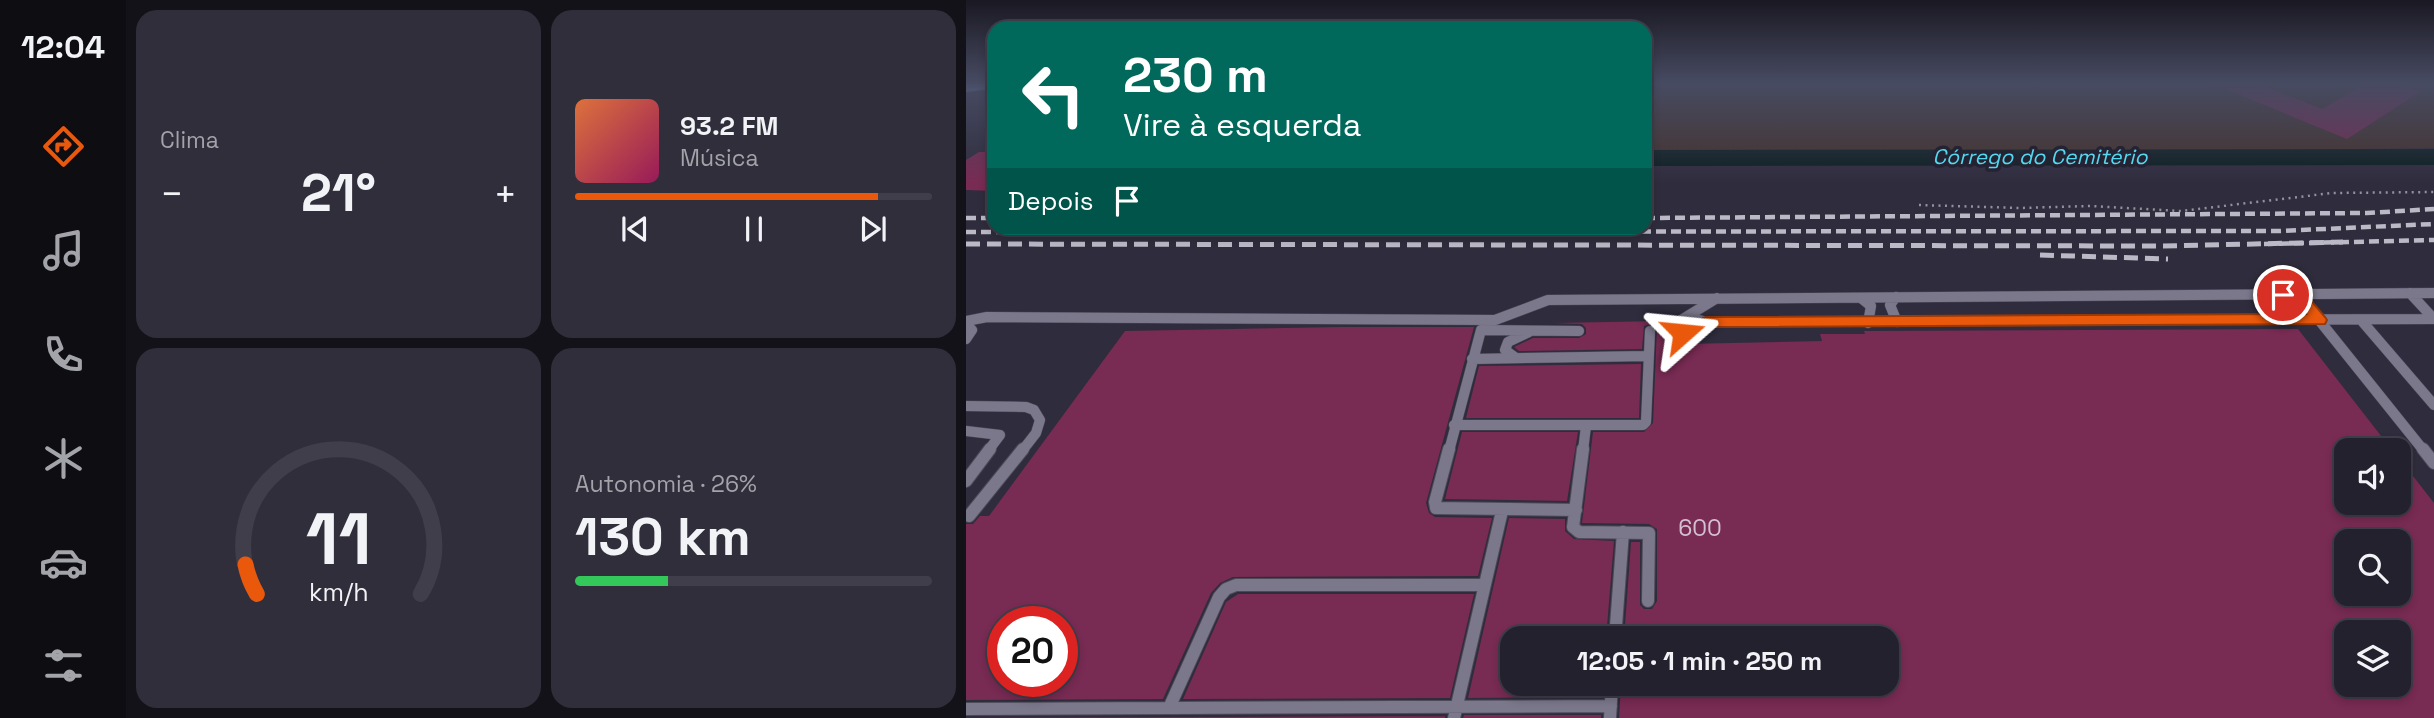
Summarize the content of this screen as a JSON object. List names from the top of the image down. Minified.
{"water":["Córrego do Cemitério"],"house_numbers":["600"],"page":{"tabs":"12:04","tile":["Clima",["Autonomia · 26%","130 km"]],"turn":["230 m","Vire à esquerda"],"song":["93.2 FM","Música"],"heat":["−","21°","+"],"then":"Depois","limit":"20","trip":"12:05 · 1 min · 250 m","gauge":["11","km/h"]}}
